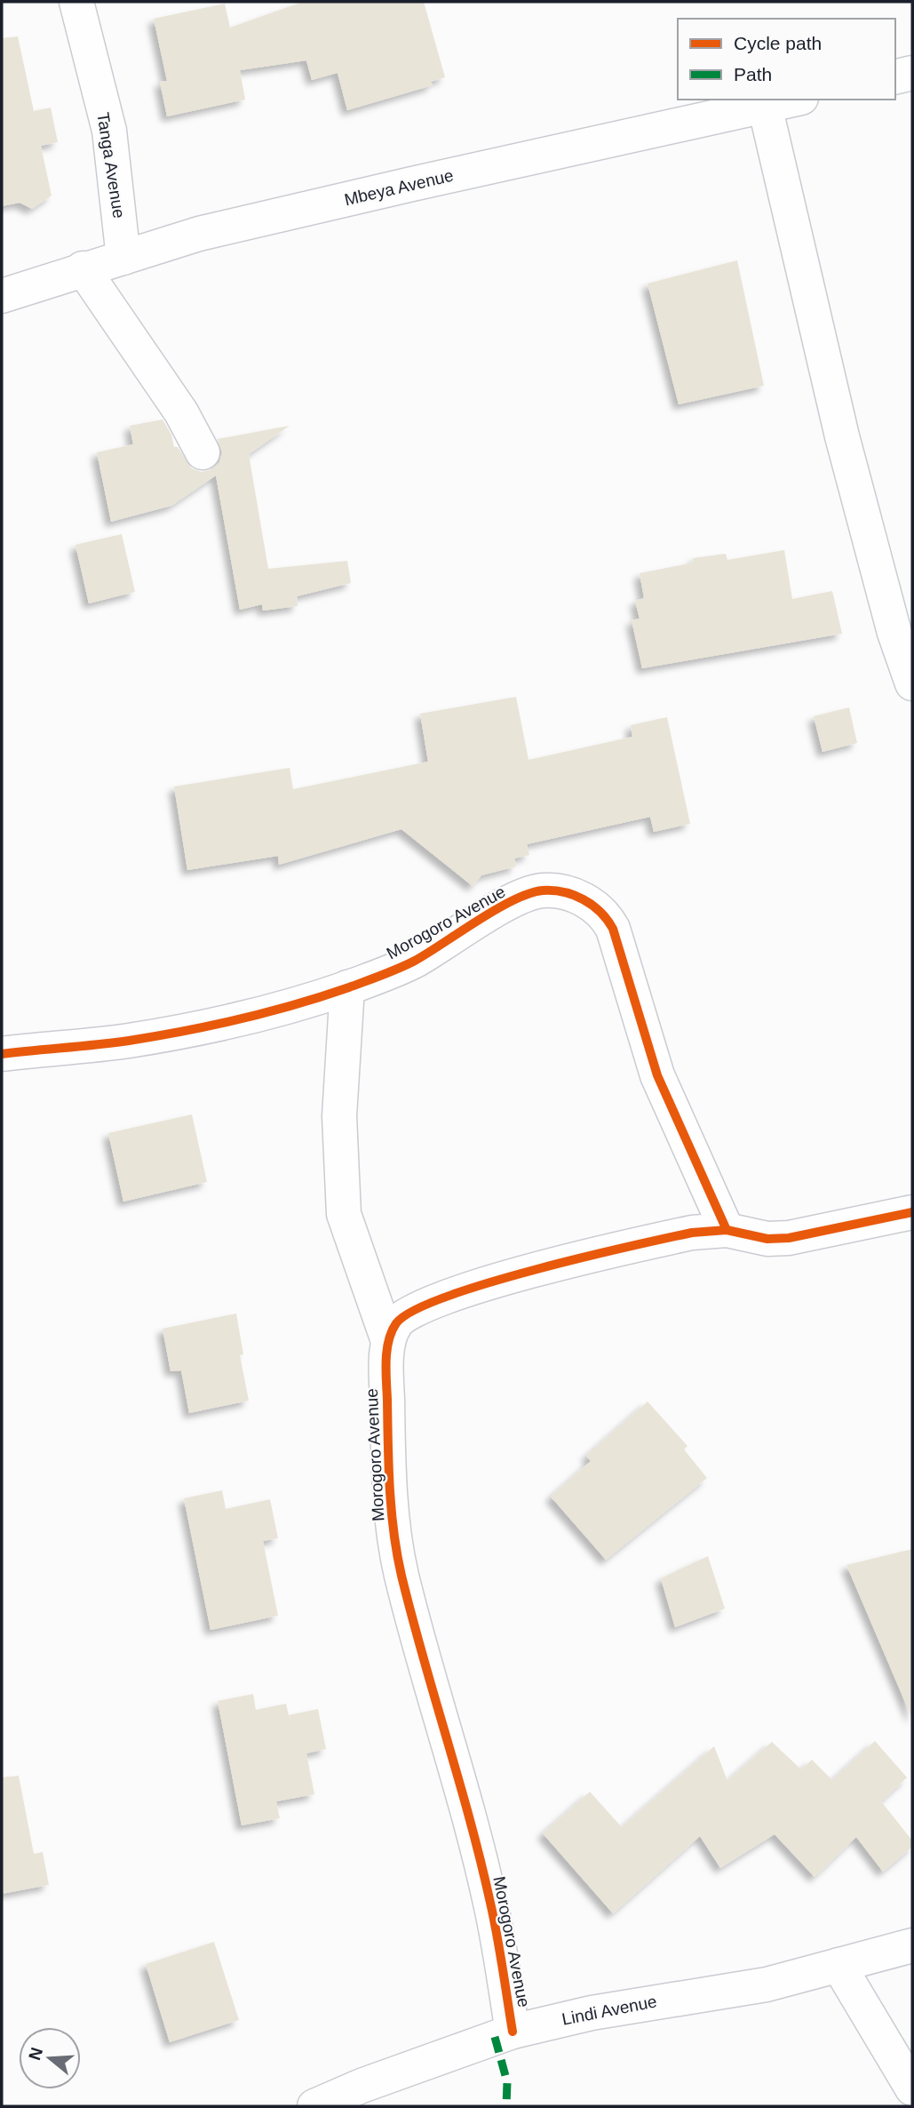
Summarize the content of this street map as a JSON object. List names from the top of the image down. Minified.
{"streets":{"street":["Tanga Avenue","Mbeya Avenue","Morogoro Avenue","Lindi Avenue"]},"crossings":[["Tanga Avenue","Mbeya Avenue"],["Morogoro Avenue","Lindi Avenue"]],"legend":["Cycle path","Path"],"north":"left"}
